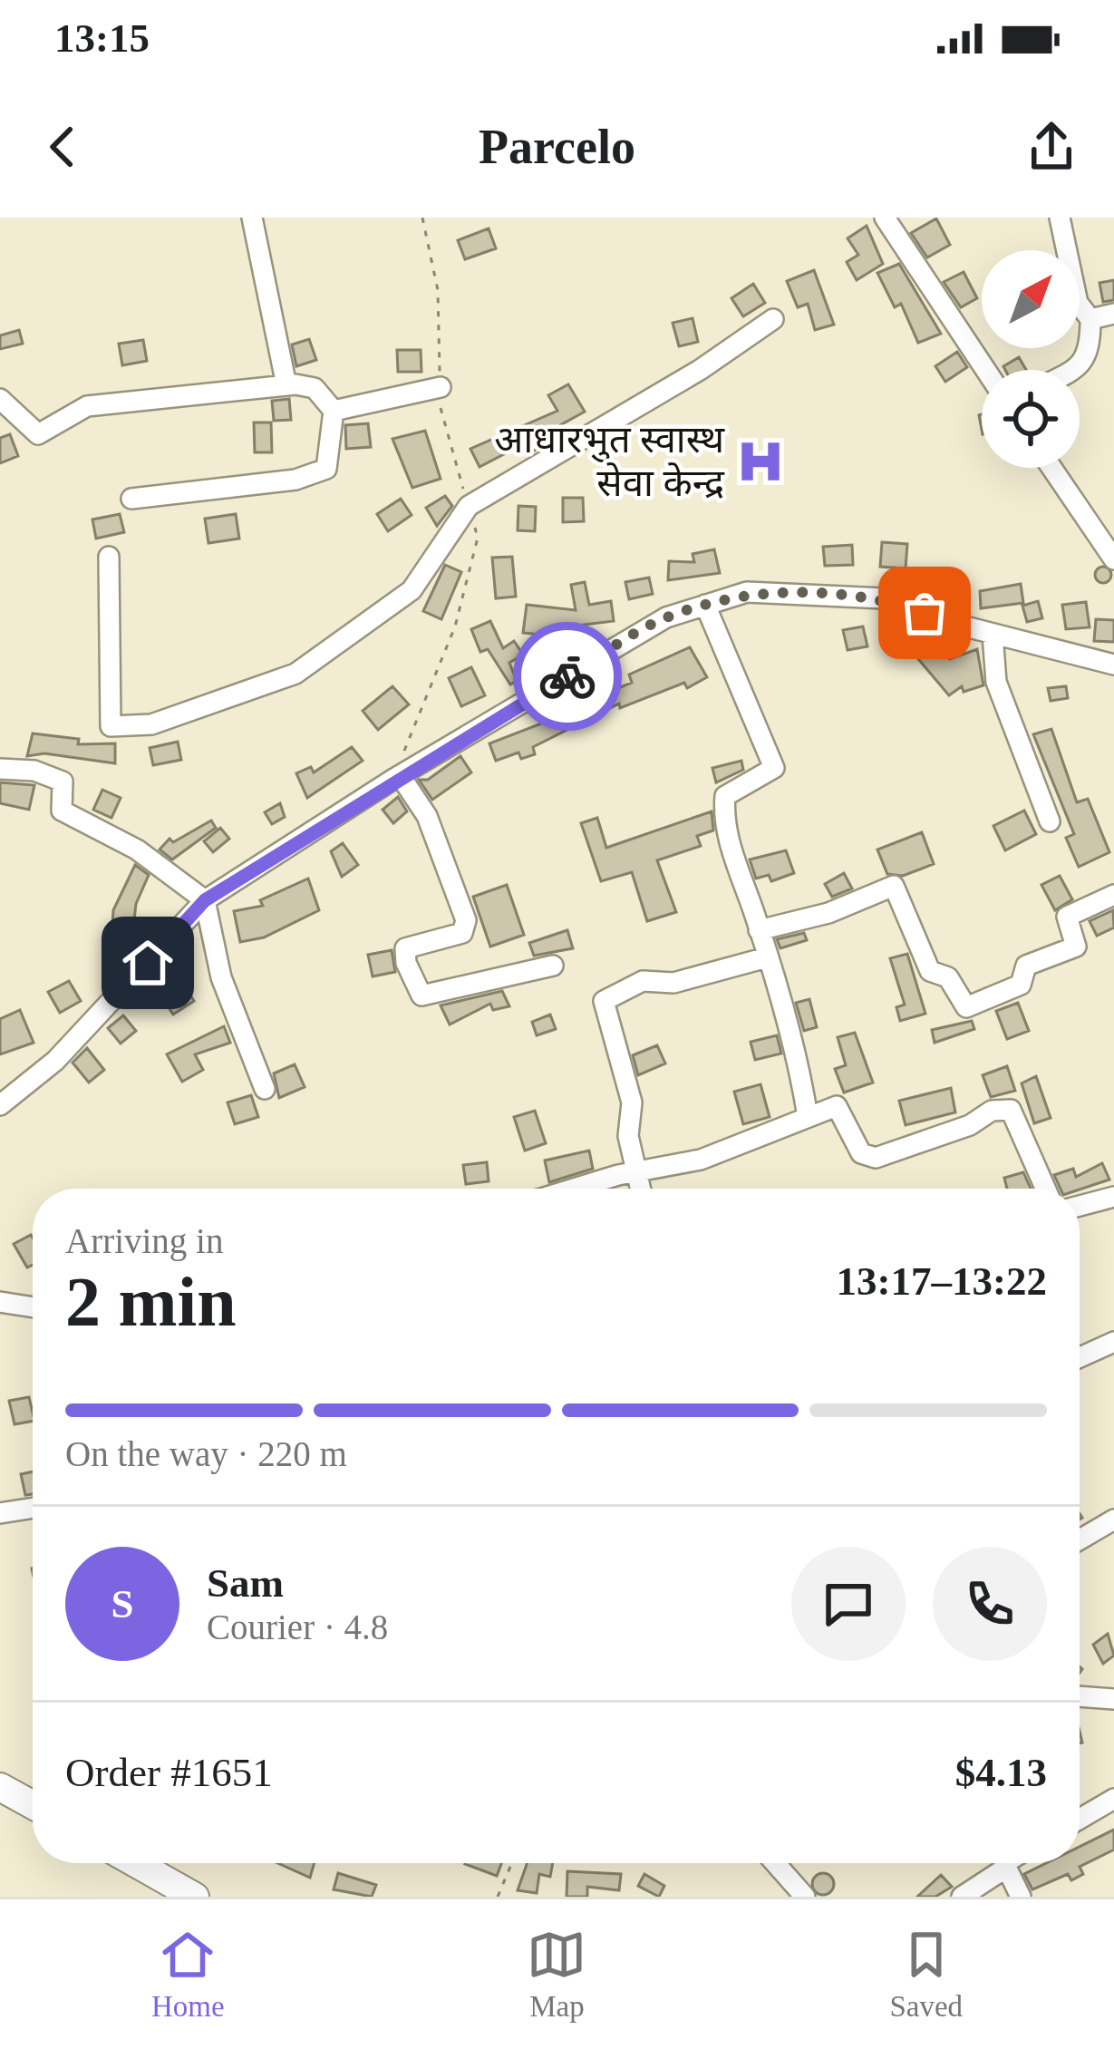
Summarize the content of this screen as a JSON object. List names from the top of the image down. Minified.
{"places":{"hospital":["आधारभुत स्वास्थ सेवा केन्द्र"]},"north":"top right","page":{"status":"13:15","header":"Parcelo","heading":["2 min","Arriving in","13:17–13:22"],"panel":["Sam","Courier · 4.8","Order #1651","$4.13"],"bar":"On the way · 220 m","round":"S","tabs":["Home","Map","Saved"]}}
